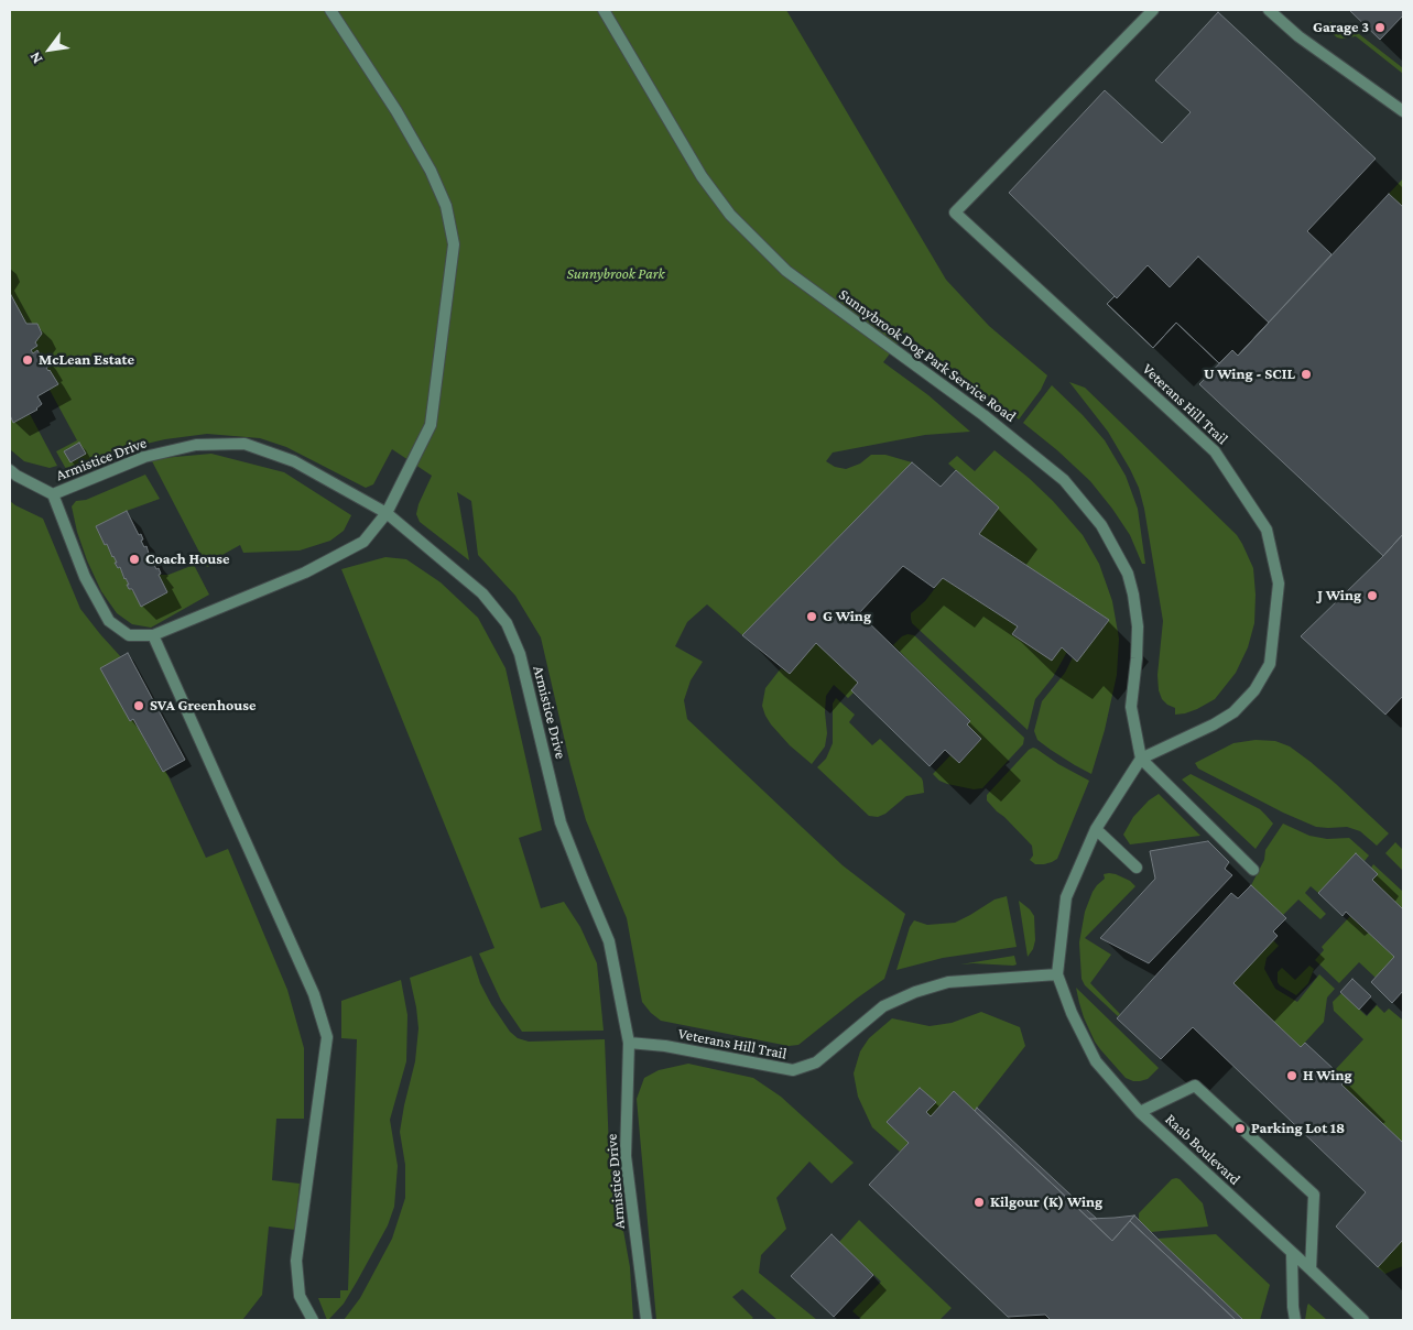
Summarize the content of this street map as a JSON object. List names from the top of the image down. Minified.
{"streets":{"lane":["Sunnybrook Dog Park Service Road","Veterans Hill Trail","Armistice Drive","Raab Boulevard"]},"crossings":[["Sunnybrook Dog Park Service Road","Veterans Hill Trail"],["Veterans Hill Trail","Armistice Drive"],["Veterans Hill Trail","Raab Boulevard"]],"parks":["Sunnybrook Park"],"places":["Garage 3","McLean Estate","U Wing - SCIL","Coach House","J Wing","G Wing","SVA Greenhouse","H Wing","Parking Lot 18","Kilgour (K) Wing"],"north":"bottom left"}
